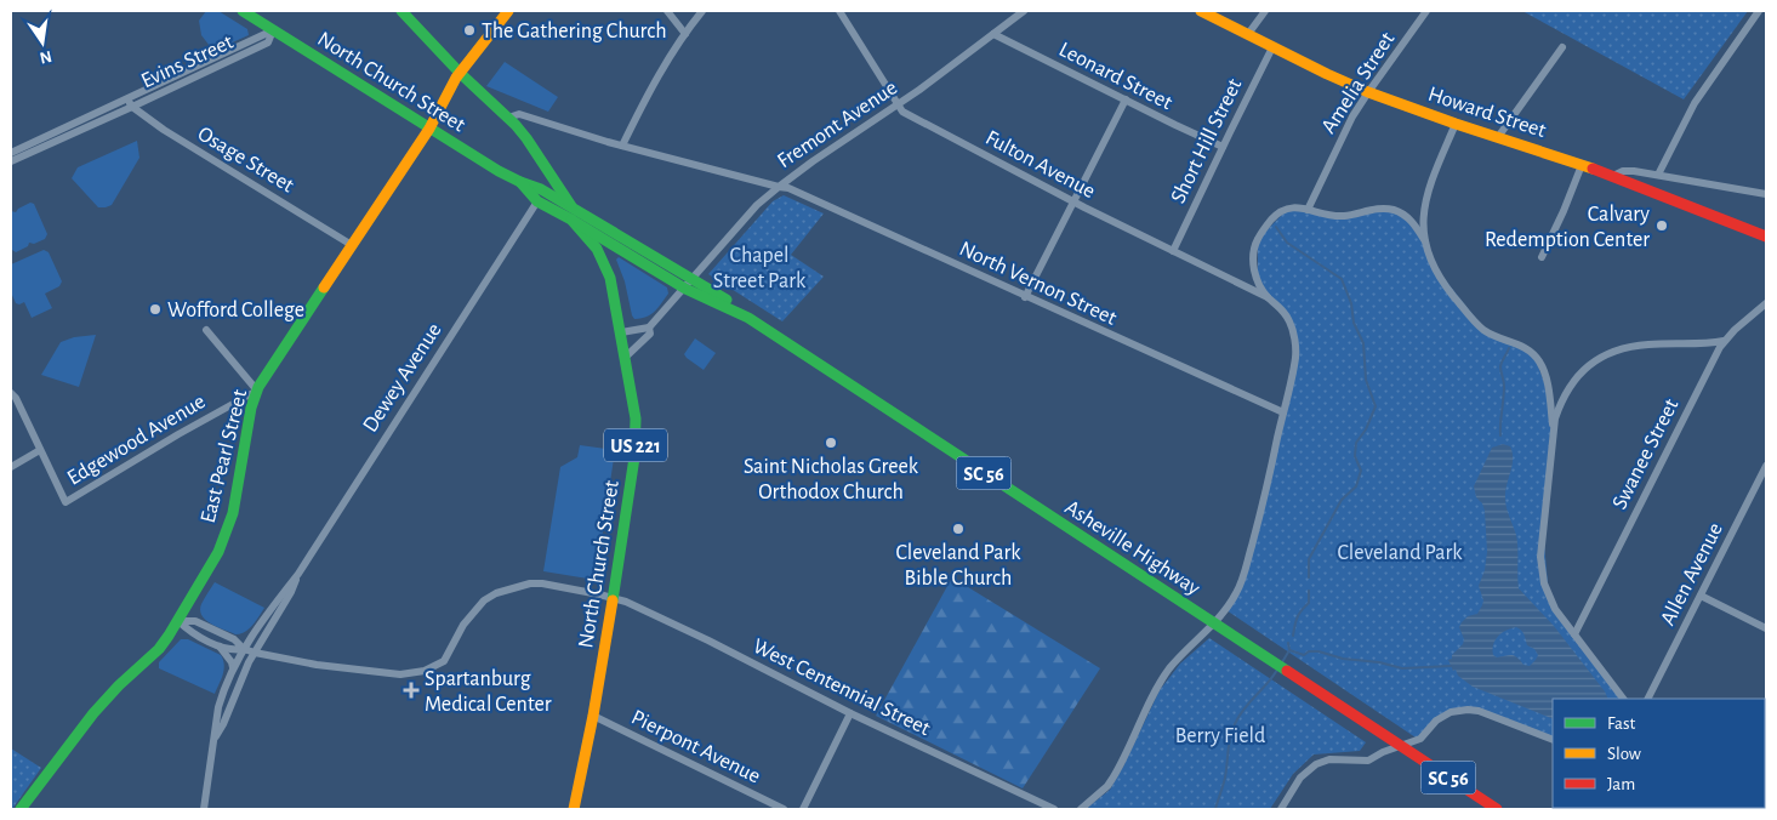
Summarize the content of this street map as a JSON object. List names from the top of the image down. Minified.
{"streets":{"main road":["North Church Street","Howard Street","US 221","East Pearl Street","SC 56","Asheville Highway"],"street":["Evins Street","Leonard Street","Amelia Street","Fremont Avenue","Short Hill Street","Osage Street","Fulton Avenue","North Vernon Street","Dewey Avenue","Edgewood Avenue","Swanee Street","Allen Avenue","West Centennial Street","Pierpont Avenue"]},"crossings":[["Evins Street","North Church Street"],["Evins Street","Osage Street"],["Leonard Street","Fremont Avenue"],["Leonard Street","Short Hill Street"],["North Church Street","Dewey Avenue"],["North Church Street","East Pearl Street"],["North Church Street","Asheville Highway"],["North Church Street","West Centennial Street"],["North Church Street","Pierpont Avenue"],["Amelia Street","Howard Street"],["Howard Street","Short Hill Street"],["Fremont Avenue","Fulton Avenue"],["Fremont Avenue","North Vernon Street"],["Short Hill Street","Fulton Avenue"],["Osage Street","East Pearl Street"],["Dewey Avenue","West Centennial Street"],["Edgewood Avenue","East Pearl Street"]],"parks":["Chapel Street Park","Cleveland Park","Berry Field"],"places":{"other":["The Gathering Church","Calvary Redemption Center","Wofford College","Saint Nicholas Greek Orthodox Church","Cleveland Park Bible Church"],"health":["Spartanburg Medical Center"]},"legend":["Fast","Slow","Jam"],"north":"bottom"}
